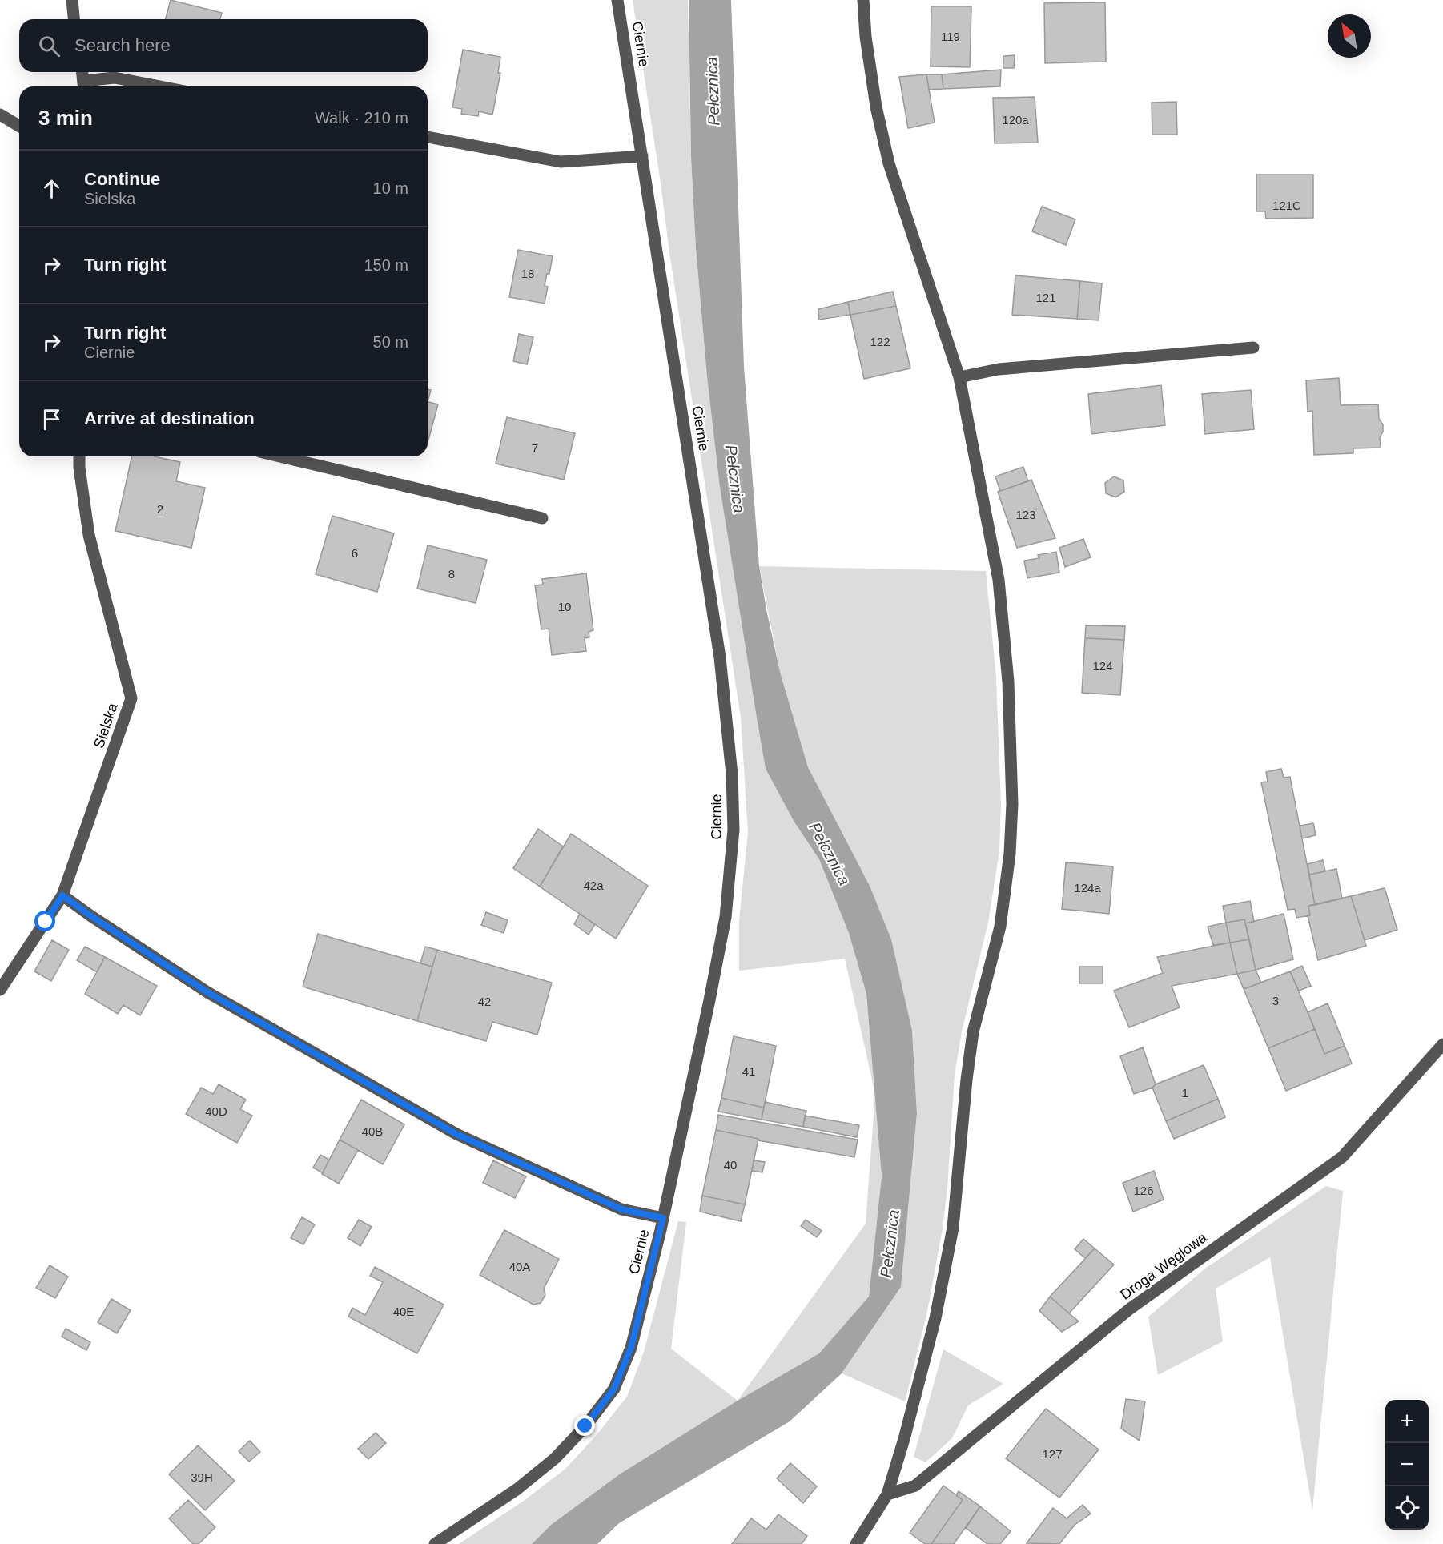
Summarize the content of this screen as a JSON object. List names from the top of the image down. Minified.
{"streets":{"street":["Ciernie","Sielska","Droga Węglowa"]},"water":["Pełcznica"],"house_numbers":["119","120a","121C","18","121","122","7","2","123","6","8","10","124","42a","124a","3","42","41","1","40D","40B","40","126","40A","40E","127","39H"],"north":"top left","page":{"search":"Search here","heading":["3 min","Walk · 210 m"],"list":[["Continue","Sielska","10 m"],["Turn right","150 m"],["Turn right","Ciernie","50 m"],"Arrive at destination"],"map_buttons":["+","−"]}}
